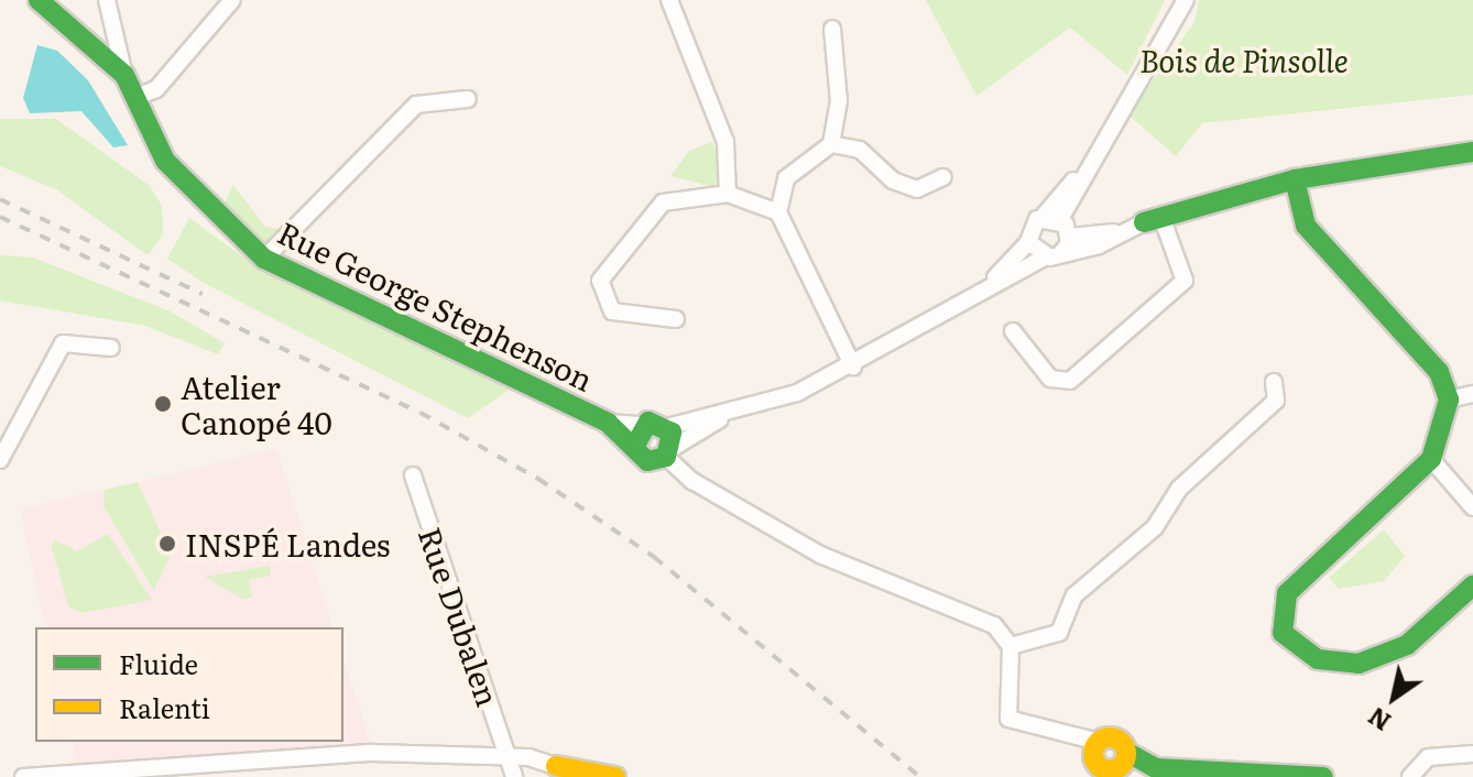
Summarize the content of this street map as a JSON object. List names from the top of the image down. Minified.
{"streets":{"street":["Rue George Stephenson","Rue Dubalen"]},"parks":["Bois de Pinsolle"],"places":["Atelier Canopé 40","INSPÉ Landes"],"legend":["Fluide","Ralenti"],"north":"bottom left"}
